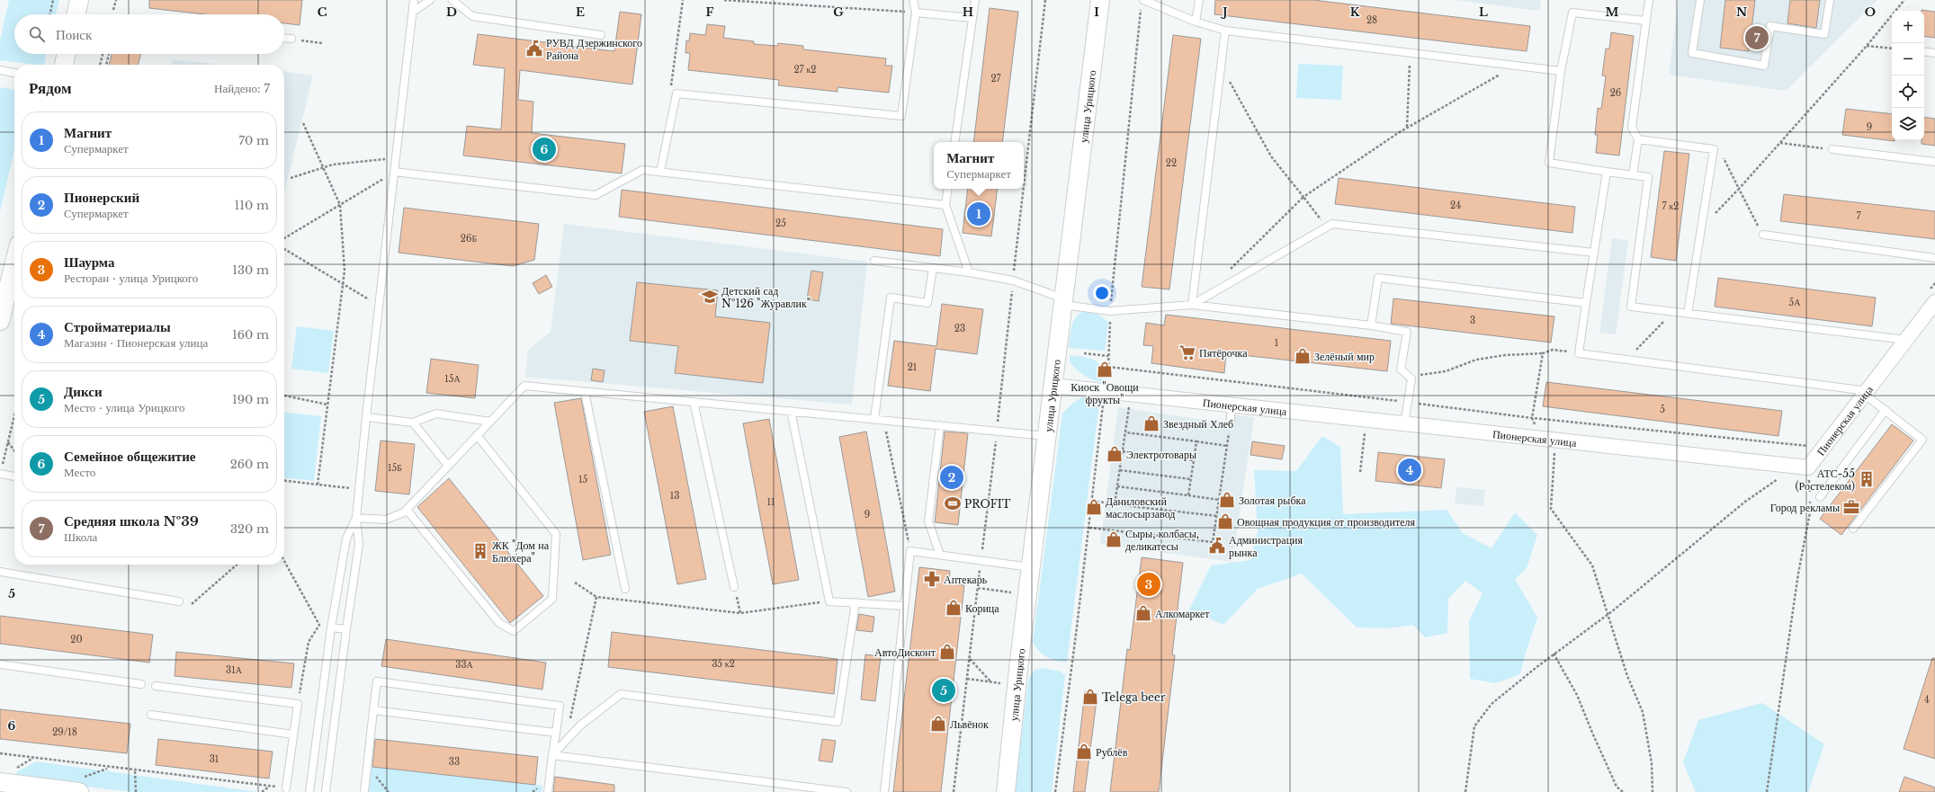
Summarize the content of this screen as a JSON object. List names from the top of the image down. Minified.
{"streets":{"street":["улица Урицкого","Пионерская улица"]},"crossings":[["улица Урицкого","Пионерская улица"]],"places":{"public building":["РУВД Дзержинского Района","Администрация рынка"],"school or university":["Детский сад №126 \"Журавлик\""],"supermarket":["Пятёрочка"],"shop":["Зелёный мир","Киоск \"Овощи фрукты\"","Звездный Хлеб","Электротовары","Золотая рыбка","Даниловский маслосырзавод","Овощная продукция от производителя","Сыры, колбасы, деликатесы","Корица","Алкомаркет","АвтоДисконт","Telega beer","Львёнок","Рублёв"],"building":["АТС-55 (Ростелеком)","ЖК \"Дом на Блюхера\""],"sports":["PROFIT"],"office":["Город рекламы"],"pharmacy":["Аптекарь"]},"house_numbers":["28","27 к2","27","26","9","22","24","7 к2","7","25","26Б","5А","3","23","1","21","15А","5","15Б","15","13","11","9","20","35 к2","33А","31А","4","29/18","31","33"],"page":{"map_buttons":["+","−"],"search":"Поиск","pins":["7","6","1","4","2","3","5"],"heading":["Рядом","Найдено: 7"],"list":[{"mark":"1","name":"Магнит","note":"Супермаркет","value":"70 m"},{"mark":"2","name":"Пионерский","note":"Супермаркет","value":"110 m"},{"mark":"3","name":"Шаурма","note":"Ресторан · улица Урицкого","value":"130 m"},{"mark":"4","name":"Стройматериалы","note":"Магазин · Пионерская улица","value":"160 m"},{"mark":"5","name":"Дикси","note":"Место · улица Урицкого","value":"190 m"},{"mark":"6","name":"Семейное общежитие","note":"Место","value":"260 m"},{"mark":"7","name":"Средняя школа №39","note":"Школа","value":"320 m"}],"popup":["Магнит","Супермаркет"]},"grid":{"columns":["C","D","E","F","G","H","I","J","K","L","M","N","O"],"rows":["5","6"]}}
